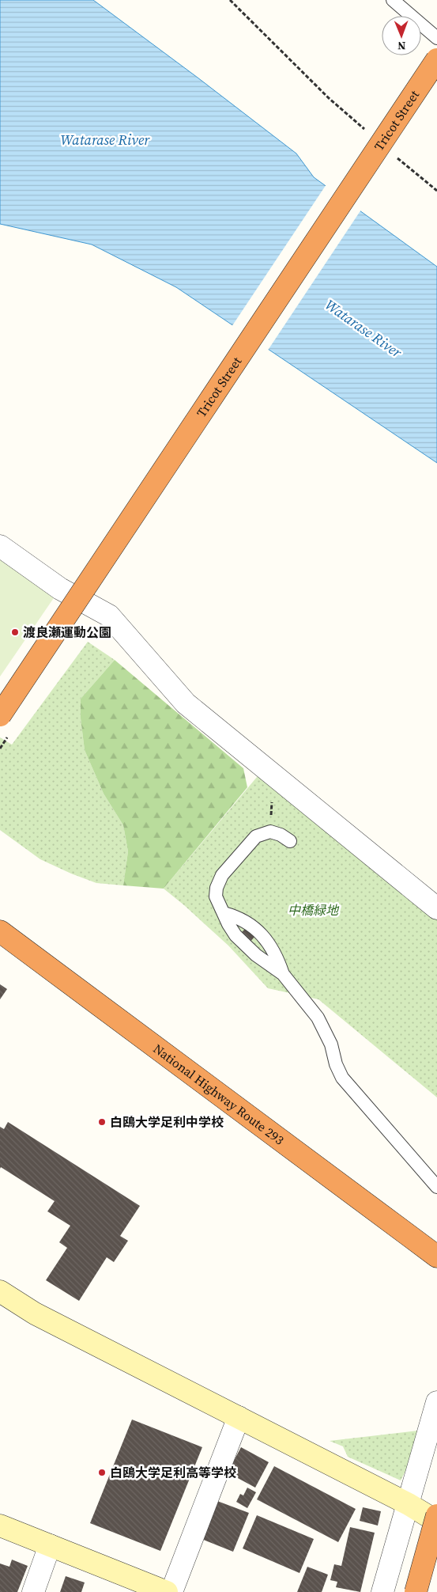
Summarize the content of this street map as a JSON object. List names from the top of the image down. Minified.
{"streets":{"highway":["Tricot Street","National Highway Route 293"]},"water":["Watarase River"],"parks":["中橋緑地"],"places":["渡良瀬運動公園","白鴎大学足利中学校","白鴎大学足利高等学校"],"north":"bottom"}
